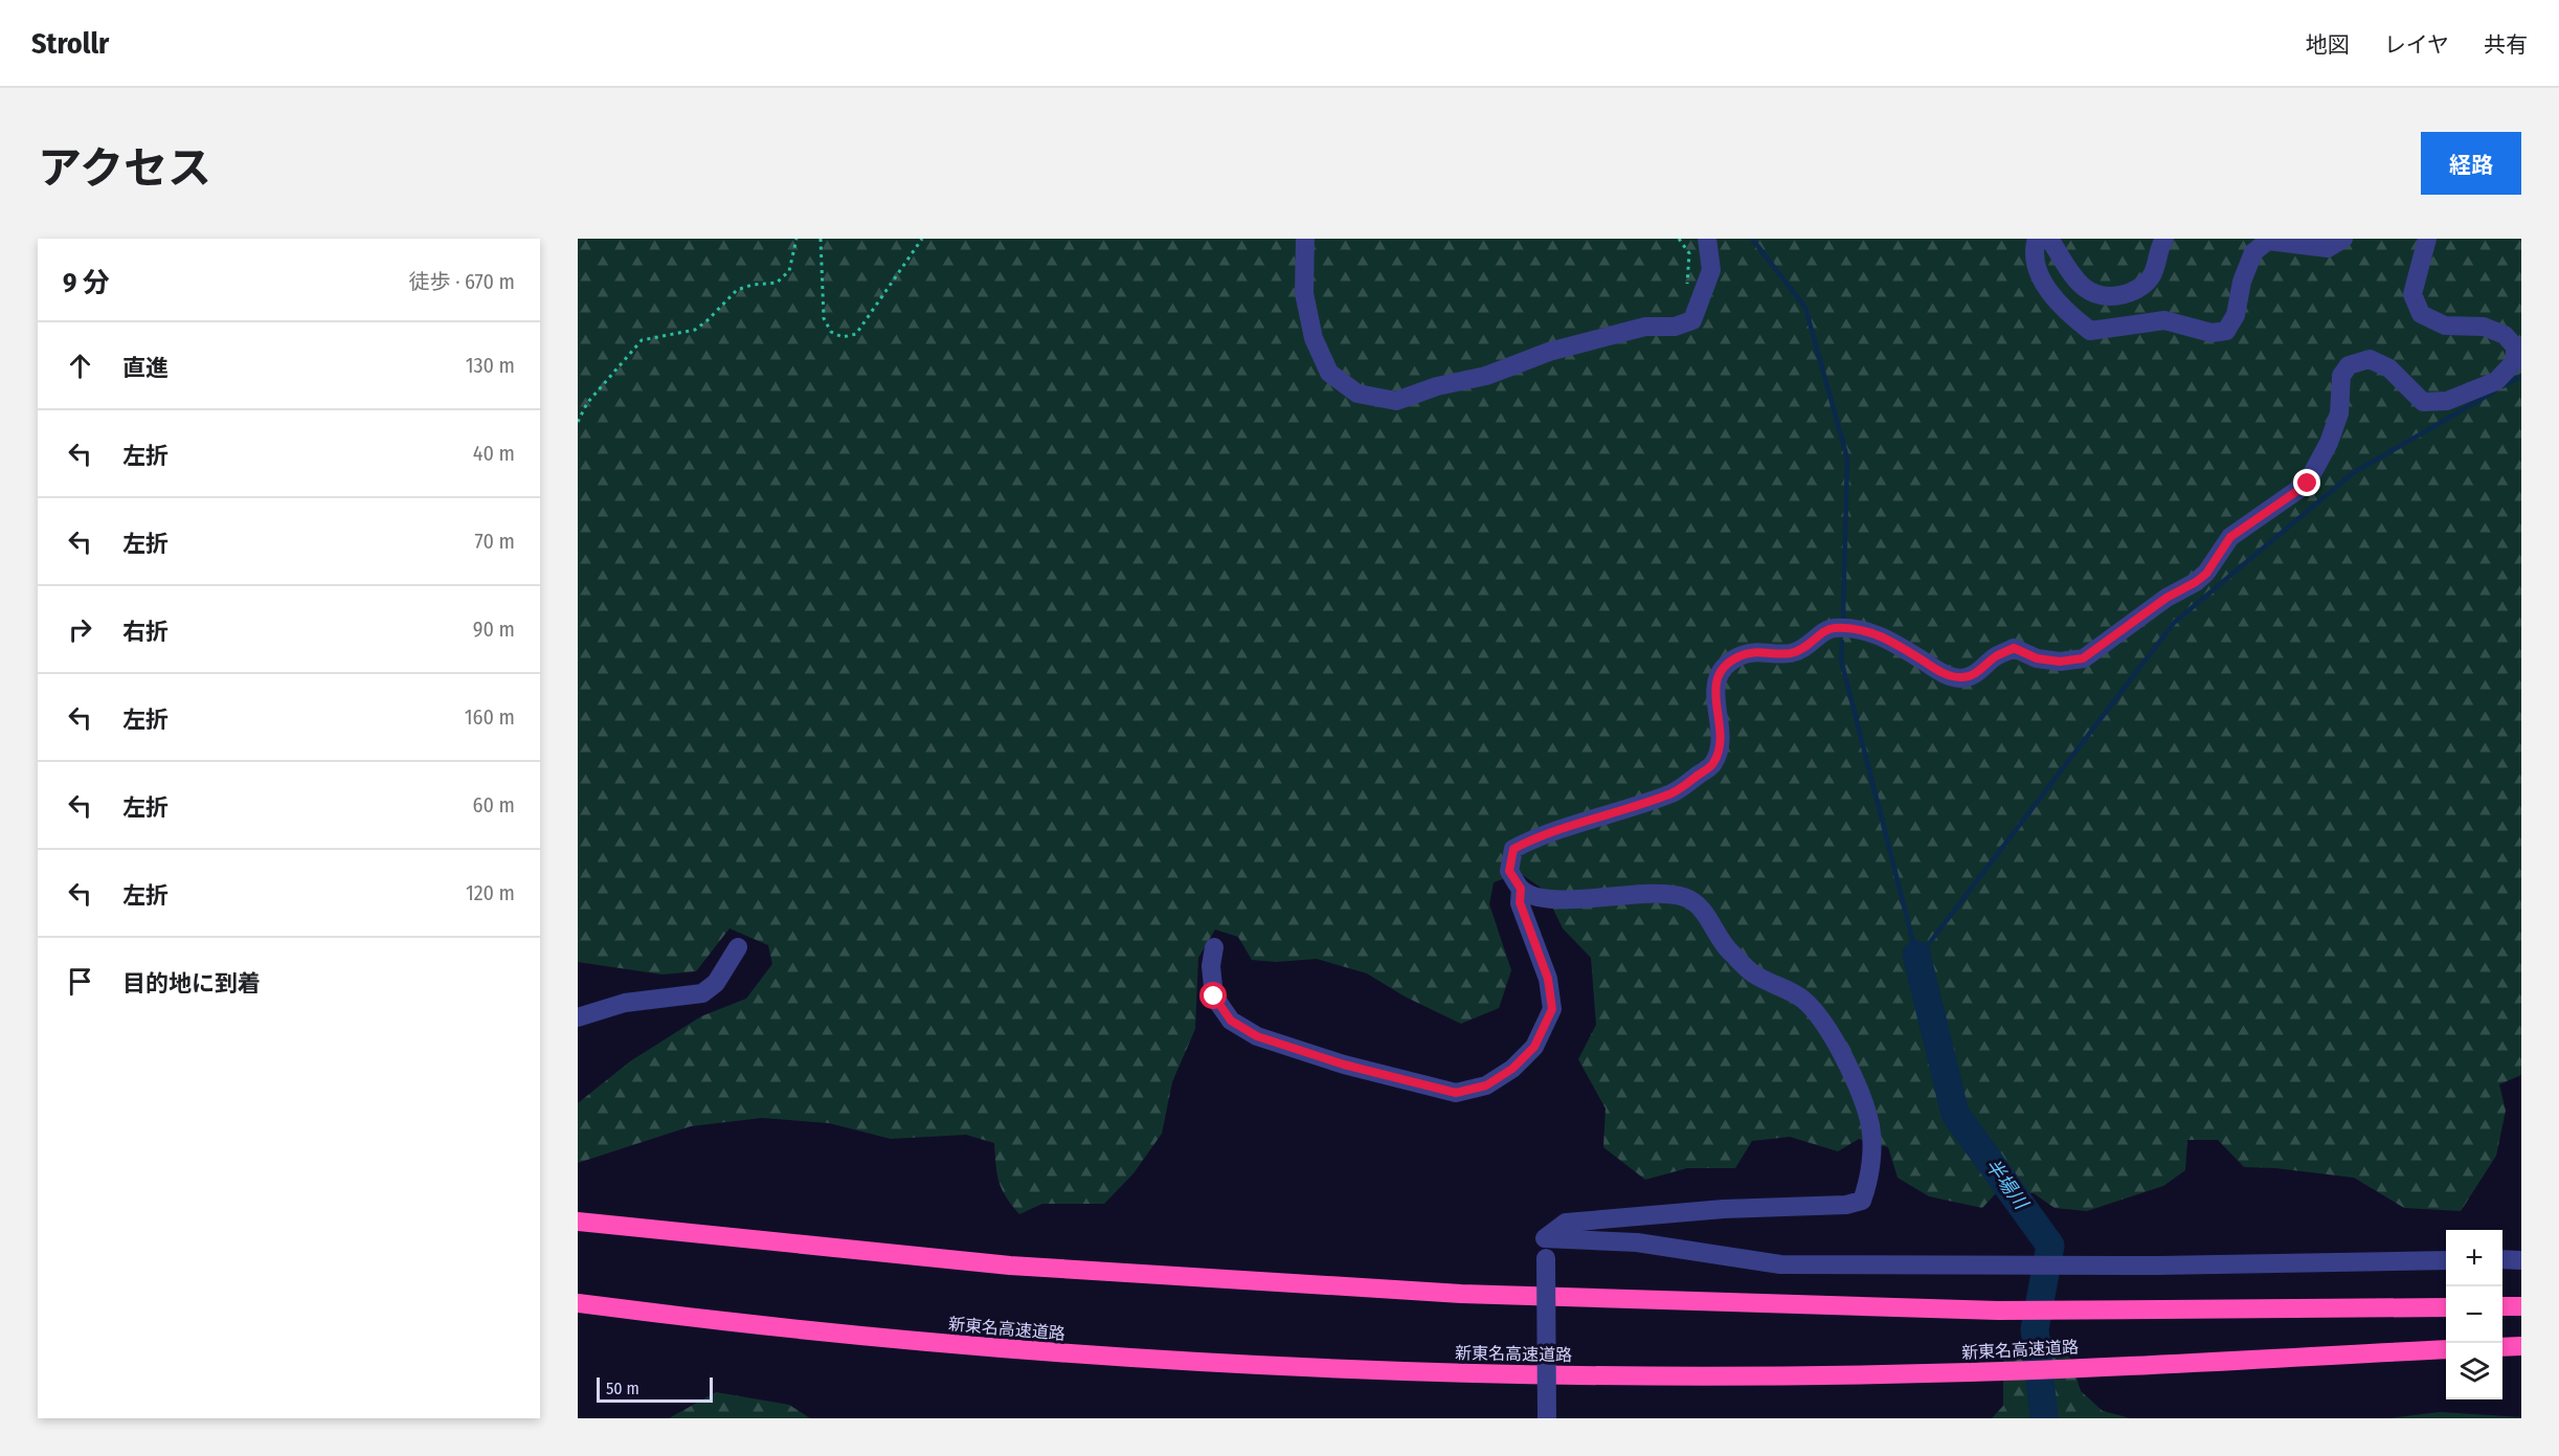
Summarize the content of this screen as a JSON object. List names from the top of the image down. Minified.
{"streets":{"highway":["新東名高速道路"]},"water":["半場川"],"scale_bar":"50 m","page":{"header":"Strollr","nav":["地図","レイヤ","共有"],"title":"アクセス","buttons":"経路","heading":["9 分","徒歩 · 670 m"],"list":[["直進","130 m"],["左折","40 m"],["左折","70 m"],["右折","90 m"],["左折","160 m"],["左折","60 m"],["左折","120 m"],"目的地に到着"],"map_buttons":["+","−"],"scale":"50 m"}}
